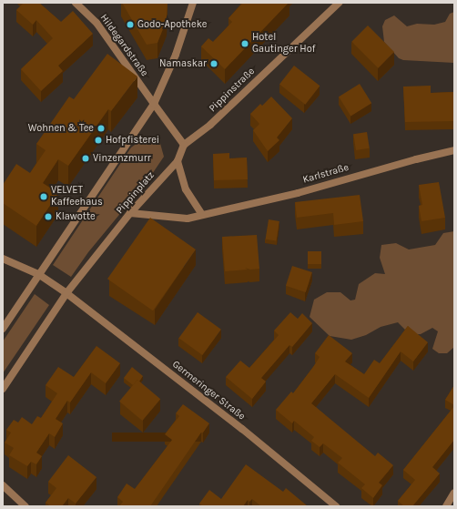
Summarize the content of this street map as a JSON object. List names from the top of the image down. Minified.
{"streets":{"street":["Hildegardstraße","Pippinstraße","Karlstraße","Pippinplatz","Germeringer Straße"]},"crossings":[["Pippinstraße","Pippinplatz"],["Karlstraße","Pippinplatz"],["Pippinplatz","Germeringer Straße"]],"places":["Godo-Apotheke","Hotel Gautinger Hof","Namaskar","Wohnen & Tee","Hofpfisterei","Vinzenzmurr","VELVET Kaffeehaus","Klawotte"]}
